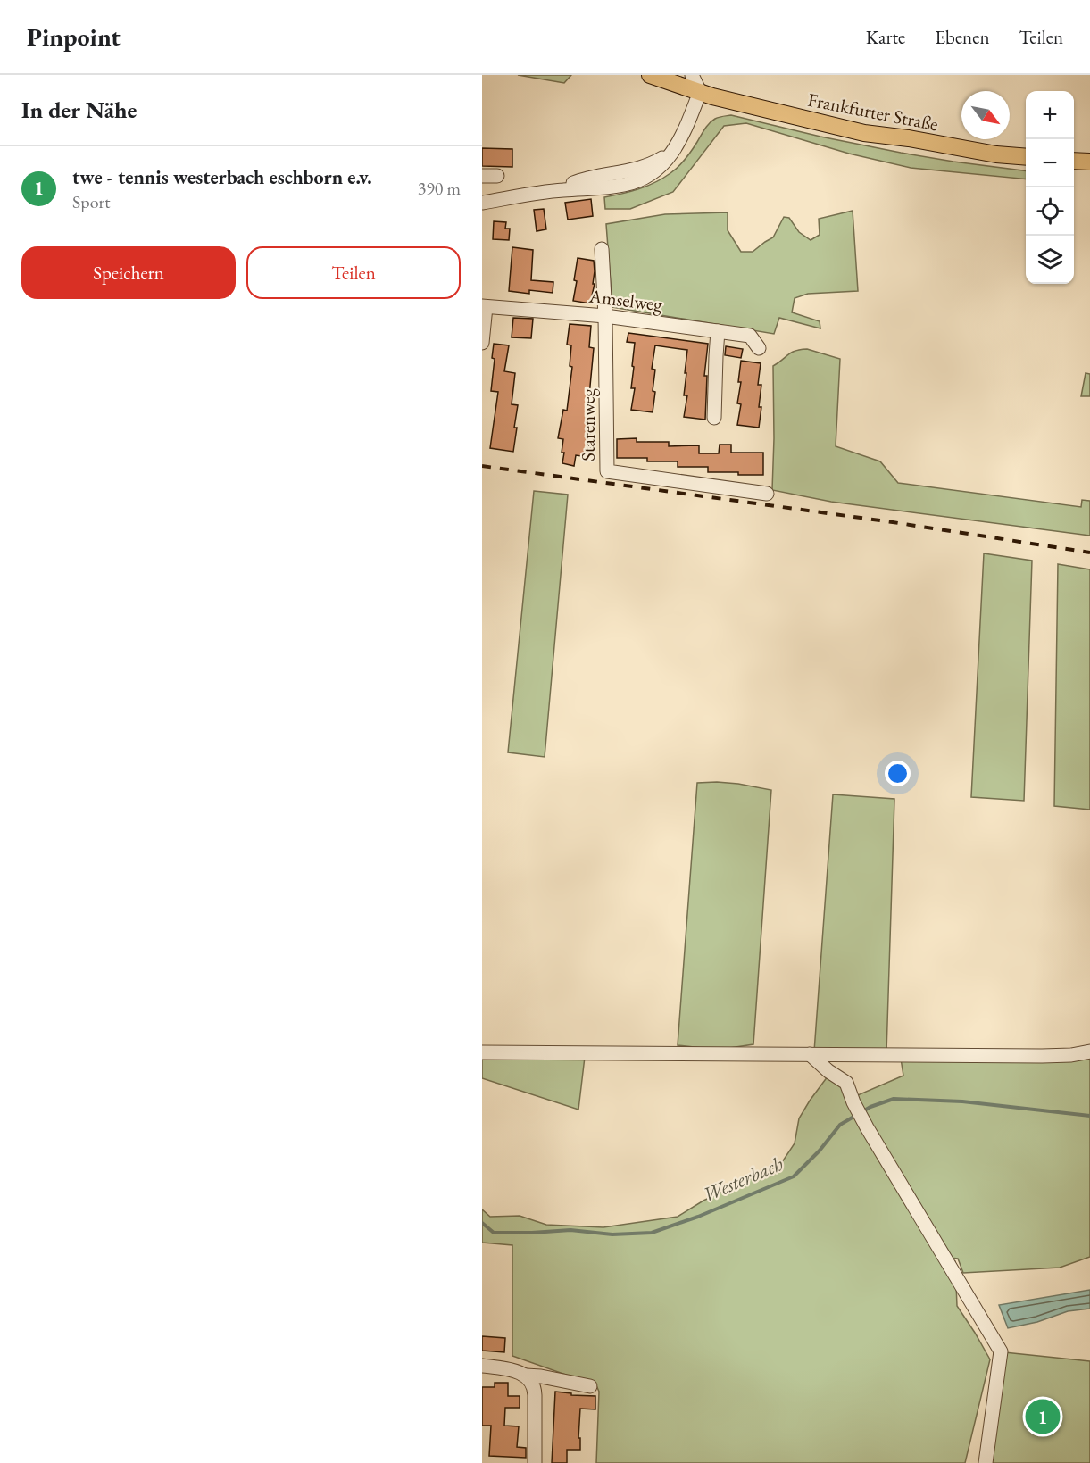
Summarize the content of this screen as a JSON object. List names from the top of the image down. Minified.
{"streets":{"main road":["Frankfurter Straße"],"street":["Amselweg","Starenweg"]},"crossings":[["Amselweg","Starenweg"]],"water":["Westerbach"],"north":"bottom right","page":{"header":"Pinpoint","nav":["Karte","Ebenen","Teilen"],"heading":"In der Nähe","map_buttons":["+","−"],"list":[{"mark":"1","name":"twe - tennis westerbach eschborn e.v.","note":"Sport","value":"390 m"}],"buttons":["Speichern","Teilen"],"pins":"1"}}
